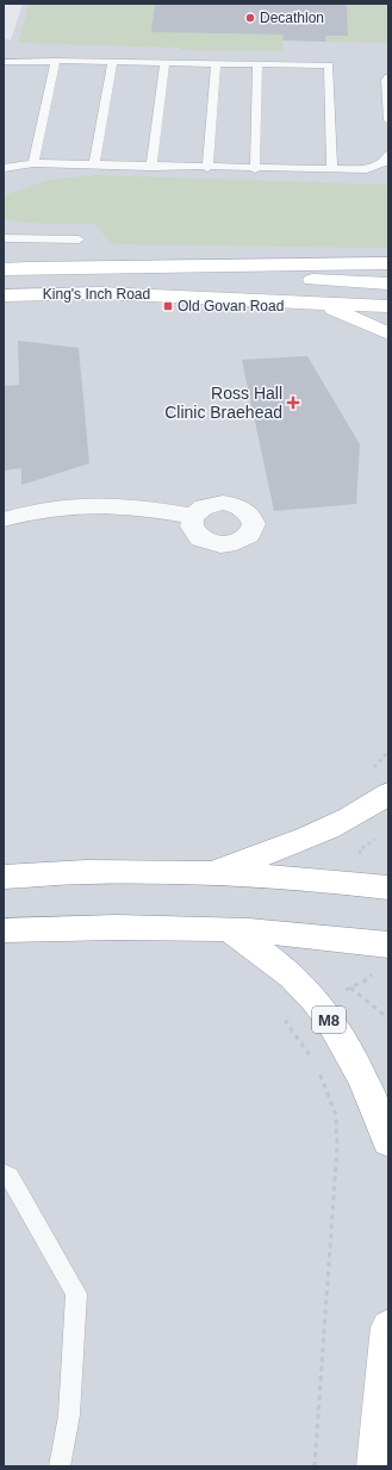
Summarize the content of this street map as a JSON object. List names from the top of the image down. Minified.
{"streets":{"main road":["King's Inch Road","M8"]},"places":{"other":["Decathlon"],"transit":["Old Govan Road"],"health":["Ross Hall Clinic Braehead"]}}
